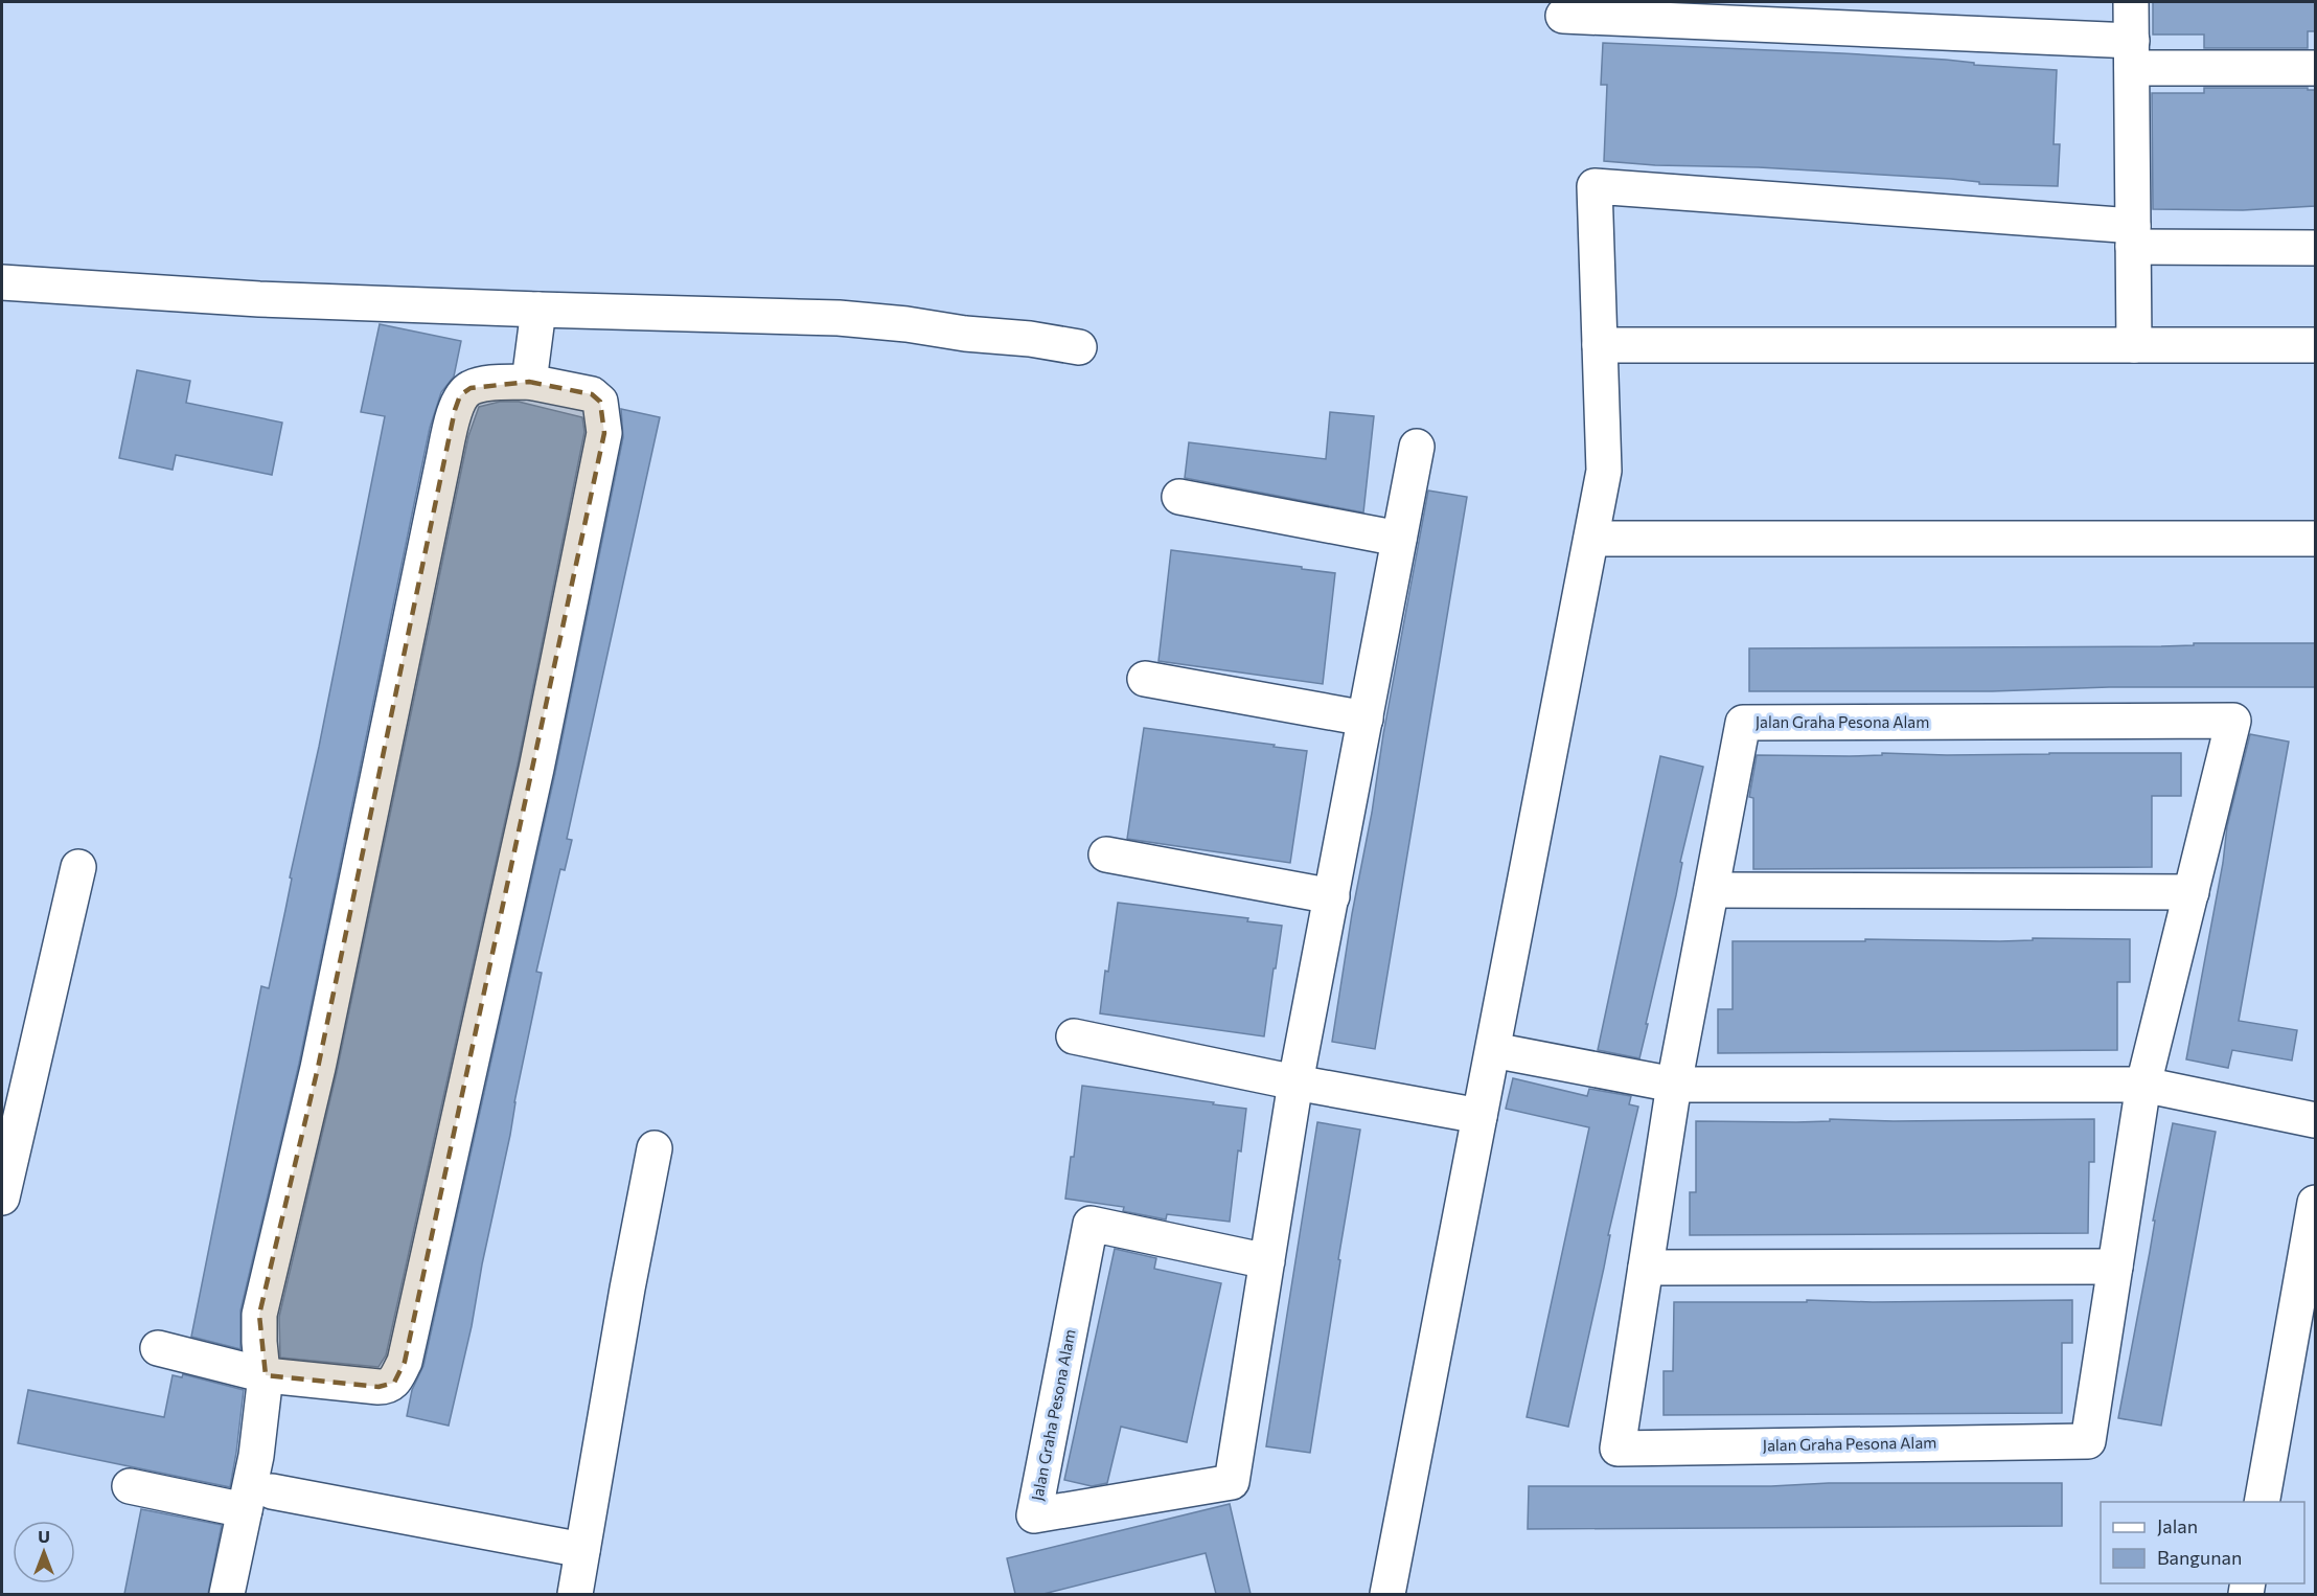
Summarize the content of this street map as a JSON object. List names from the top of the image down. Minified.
{"streets":{"street":["Jalan Graha Pesona Alam"]},"legend":["Jalan","Bangunan"],"north":"top"}
